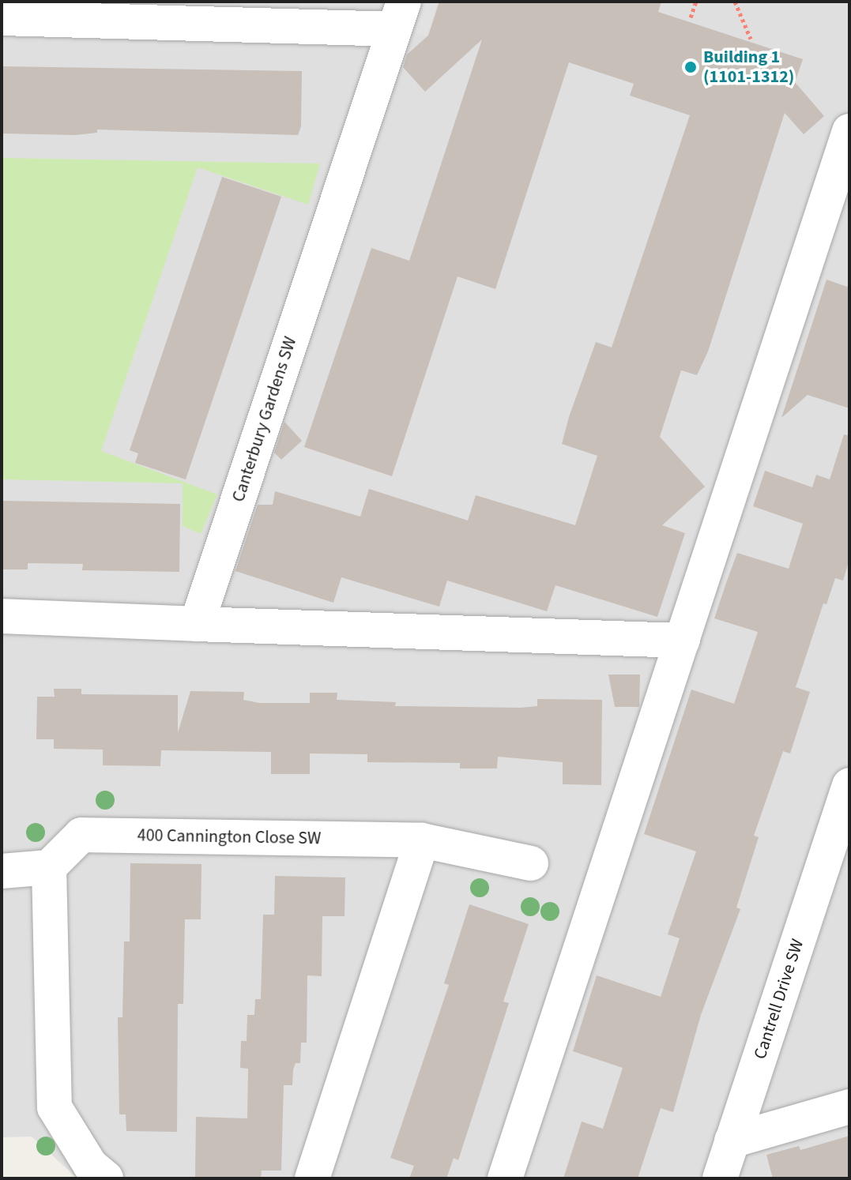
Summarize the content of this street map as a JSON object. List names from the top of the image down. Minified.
{"streets":{"street":["Canterbury Gardens SW","400 Cannington Close SW","Cantrell Drive SW"]},"places":["Building 1 (1101-1312)"]}
